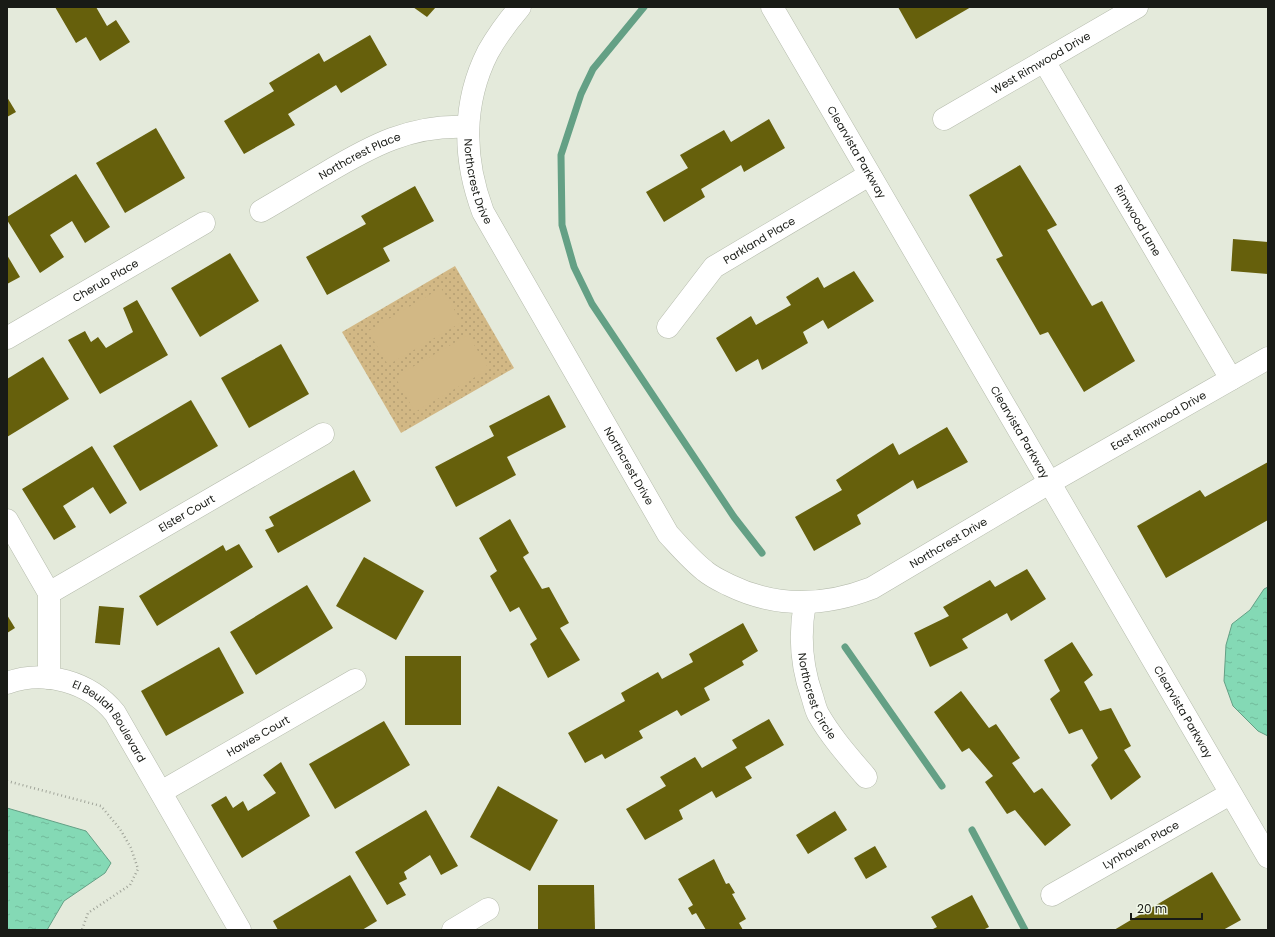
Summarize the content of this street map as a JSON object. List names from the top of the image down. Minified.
{"streets":{"street":["West Rimwood Drive","Clearvista Parkway","Northcrest Place","Northcrest Drive","Rimwood Lane","Parkland Place","Cherub Place","East Rimwood Drive","Elster Court","Northcrest Circle","El Beulah Boulevard","Hawes Court","Lynhaven Place"]},"crossings":[["West Rimwood Drive","Rimwood Lane"],["Clearvista Parkway","Northcrest Drive"],["Clearvista Parkway","Parkland Place"],["Clearvista Parkway","East Rimwood Drive"],["Clearvista Parkway","Lynhaven Place"],["Northcrest Place","Northcrest Drive"],["Northcrest Drive","East Rimwood Drive"],["Northcrest Drive","Northcrest Circle"],["Rimwood Lane","East Rimwood Drive"],["El Beulah Boulevard","Hawes Court"]],"scale_bar":"20 m"}
